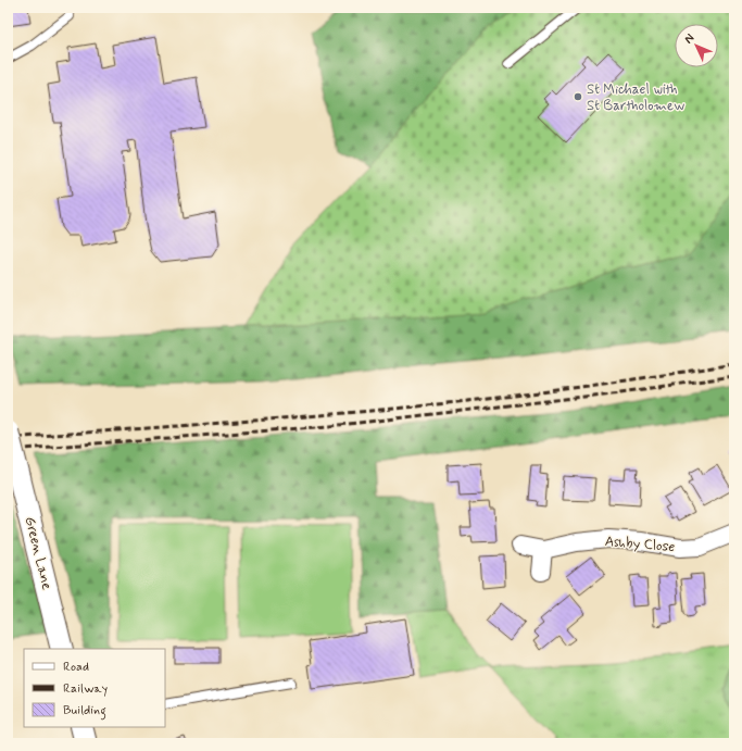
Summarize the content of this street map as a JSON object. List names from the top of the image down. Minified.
{"streets":{"street":["Ashby Close","Green Lane"]},"places":["St Michael with St Bartholomew"],"legend":["Road","Railway","Building"],"north":"top left"}
